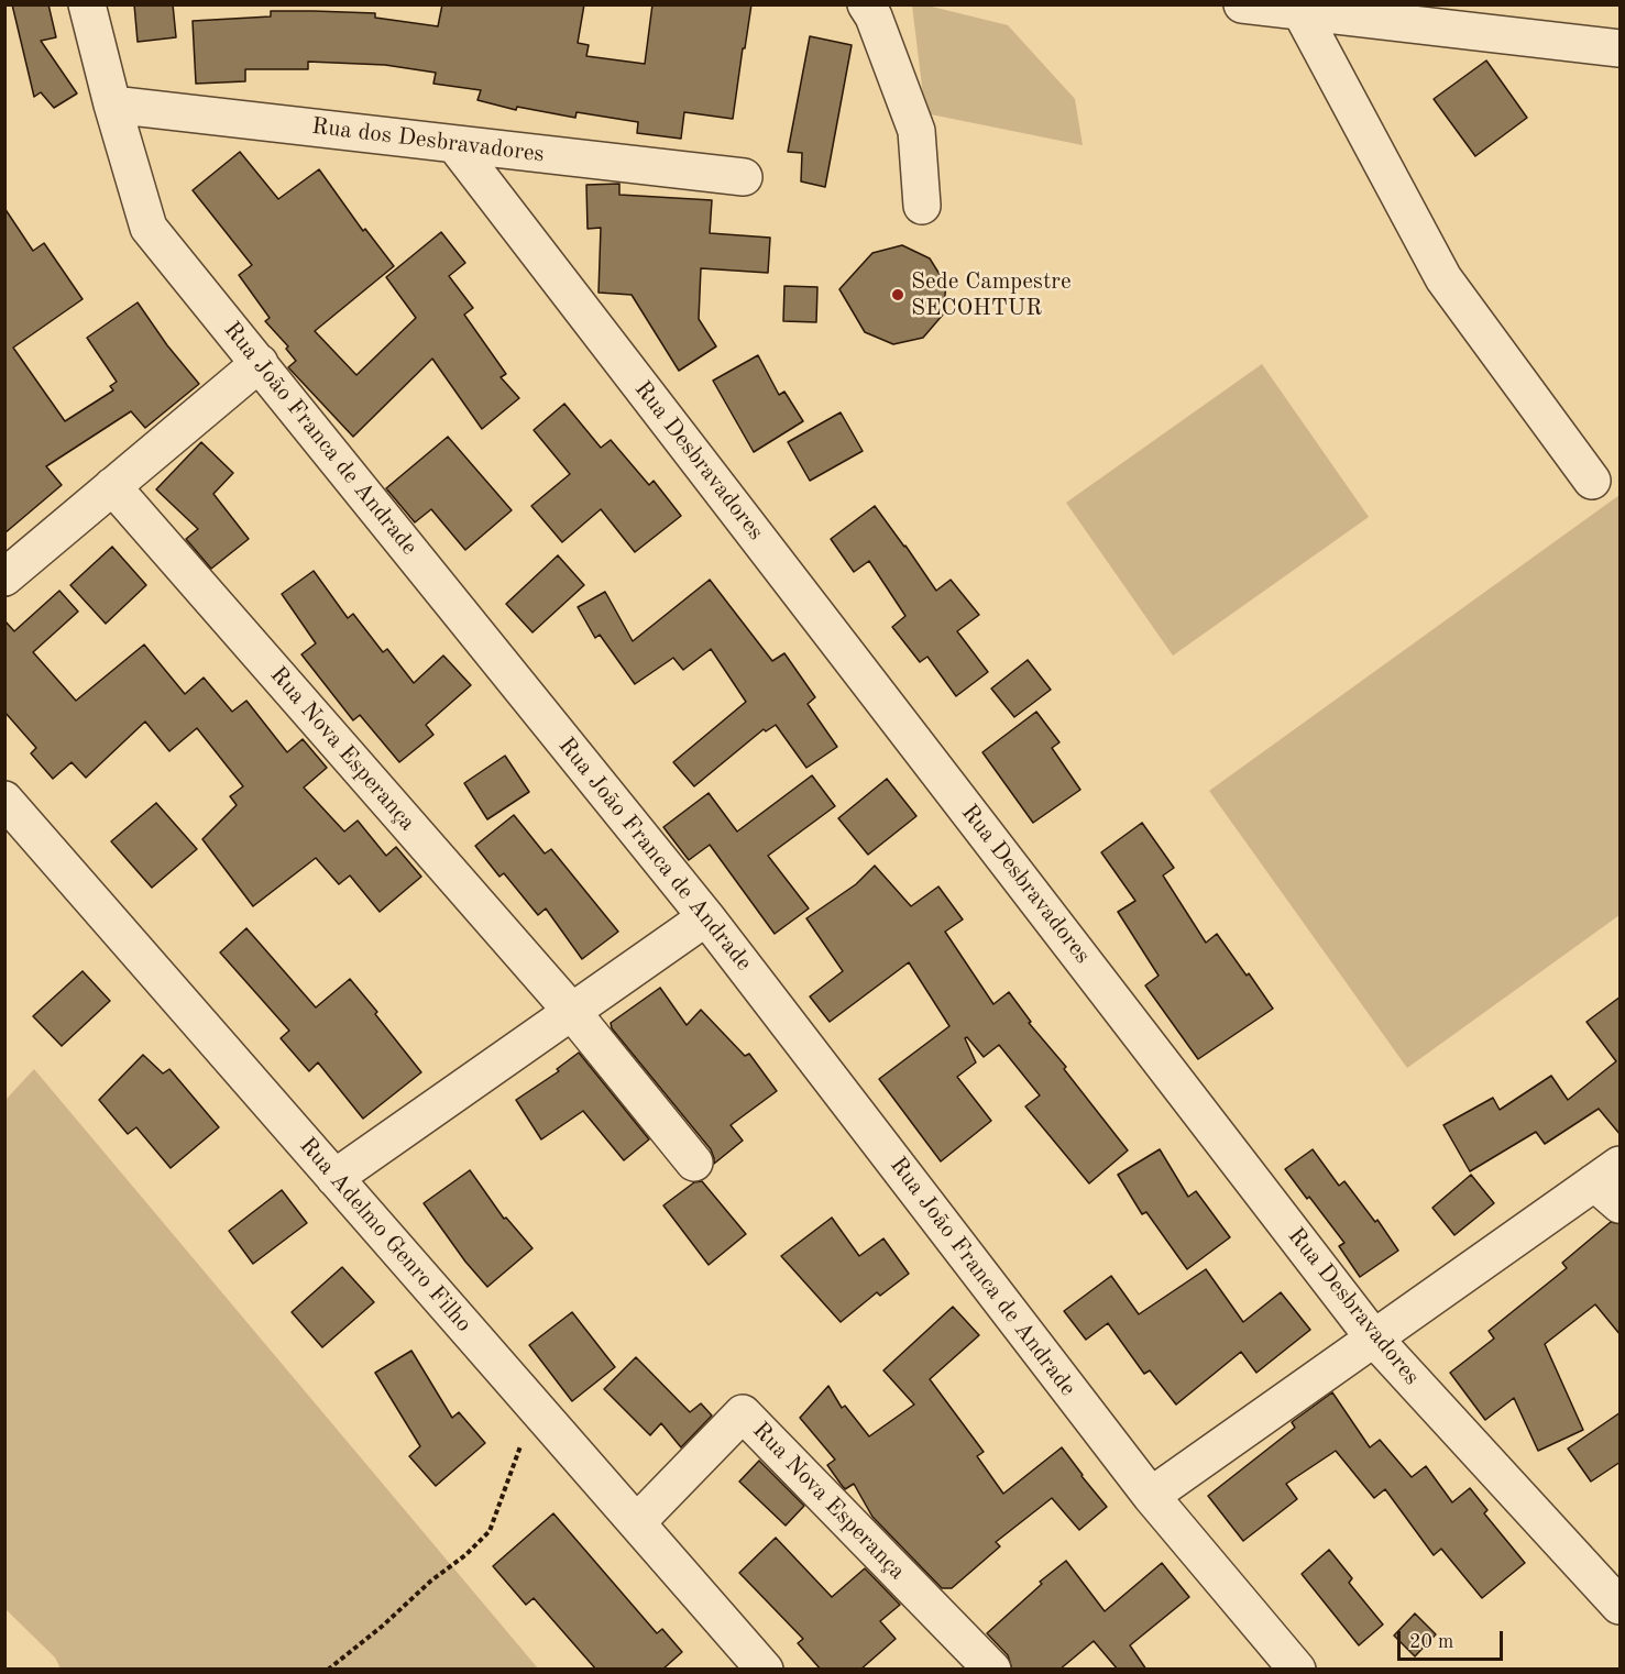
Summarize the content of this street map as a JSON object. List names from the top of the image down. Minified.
{"streets":{"street":["Rua dos Desbravadores","Rua João Franca de Andrade","Rua Desbravadores","Rua Nova Esperança","Rua Adelmo Genro Filho"]},"crossings":[["Rua dos Desbravadores","Rua João Franca de Andrade"],["Rua dos Desbravadores","Rua Desbravadores"],["Rua Nova Esperança","Rua Adelmo Genro Filho"]],"places":["Sede Campestre SECOHTUR"],"scale_bar":"20 m"}
